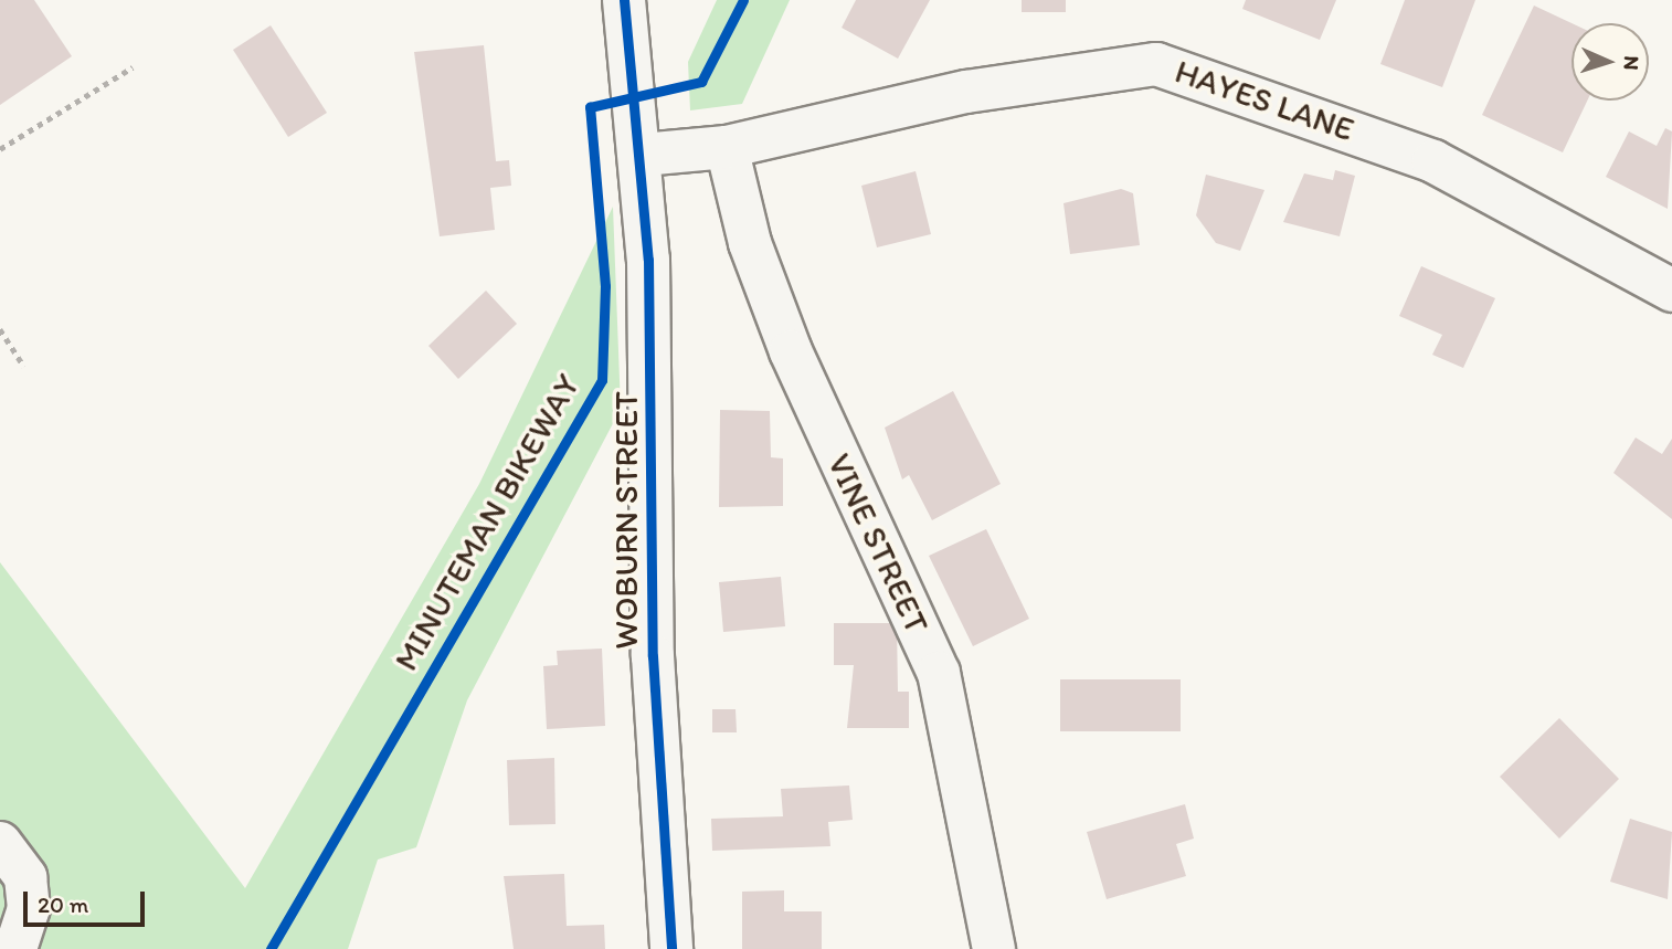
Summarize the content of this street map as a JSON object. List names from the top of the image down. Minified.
{"streets":{"street":["HAYES LANE","WOBURN STREET","VINE STREET"],"cycle path":["MINUTEMAN BIKEWAY"]},"crossings":[["HAYES LANE","WOBURN STREET"],["HAYES LANE","VINE STREET"]],"scale_bar":"20 m","north":"right"}
